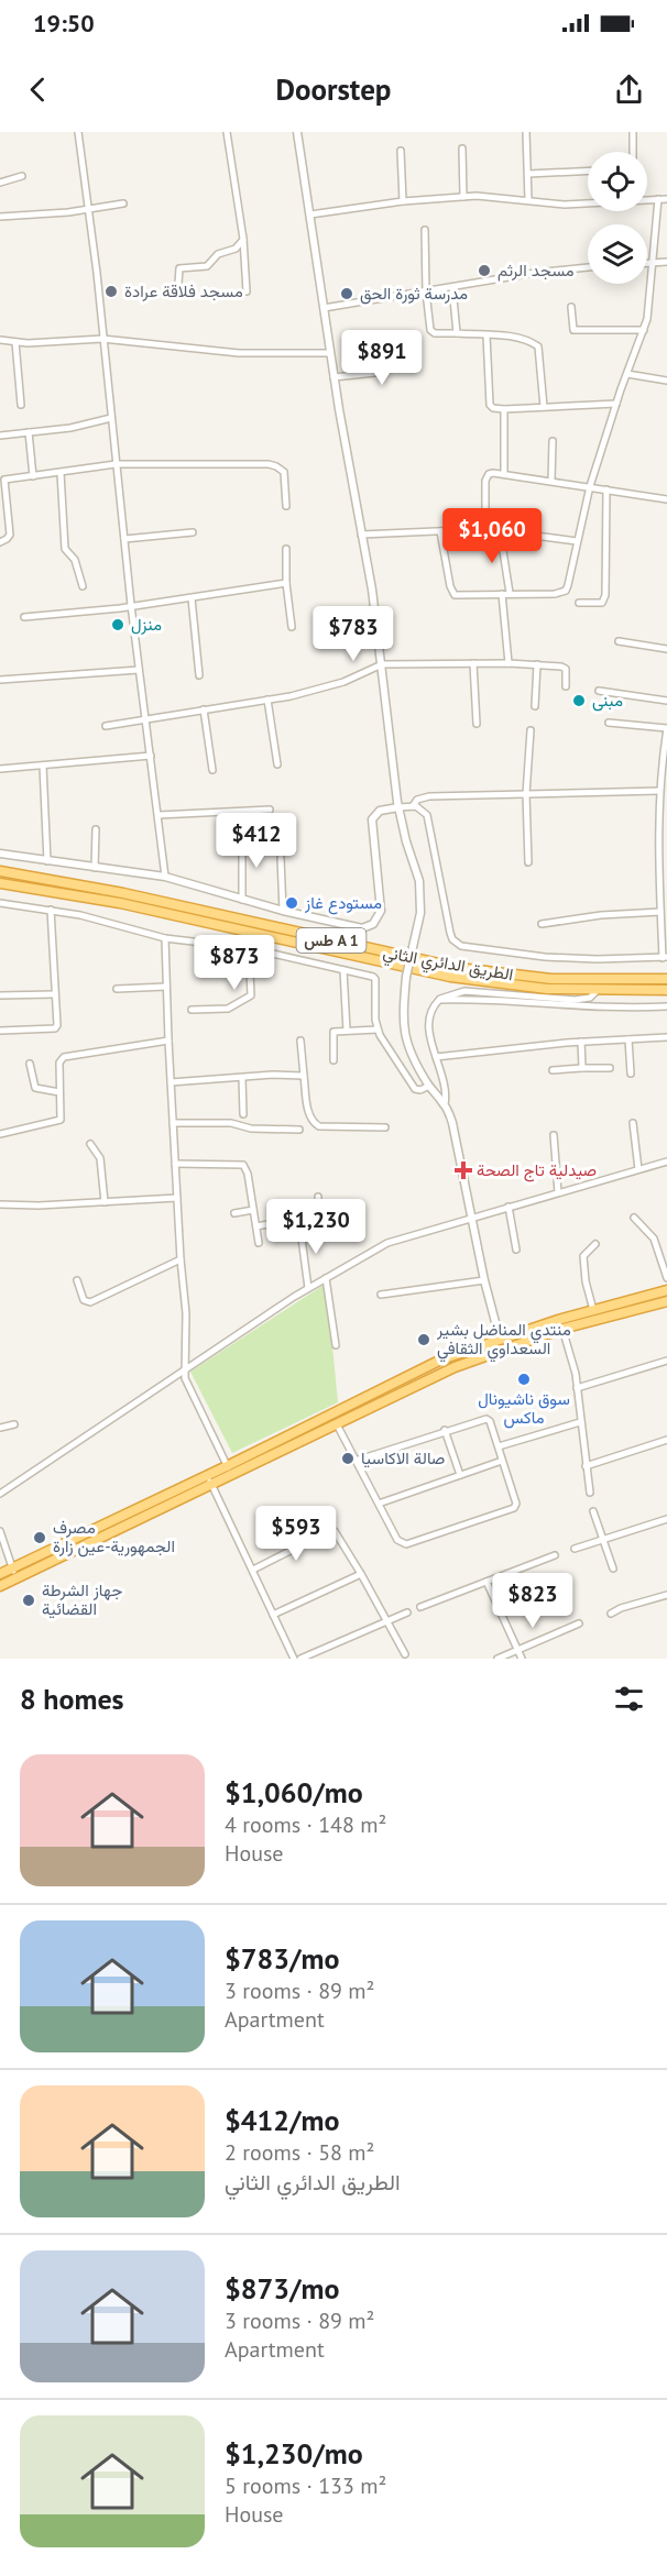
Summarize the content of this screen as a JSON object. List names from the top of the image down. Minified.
{"streets":{"highway":["طس A 1","الطريق الدائري الثاني"]},"places":{"other":["مسجد الرثم","مسجد فلاقة عرادة","مدرسة ثورة الحق","منزل","مبنى","مستودع غاز","منتدي المناضل بشير السعداوي الثقافي","سوق ناشيونال ماكس","صالة الاكاسيا","مصرف الجمهورية-عين زارة","جهاز الشرطة القضائية"],"health":["صيدلية تاج الصحة"]},"page":{"status":"19:50","header":"Doorstep","price":["$891","$1,060","$783","$412","$873","$1,230","$593","$823"],"heading":"8 homes","list":[{"name":"$1,060/mo","note":"4 rooms · 148 m² · House"},{"name":"$783/mo","note":"3 rooms · 89 m² · Apartment"},{"name":"$412/mo","note":"2 rooms · 58 m² · الطريق الدائري الثاني"},{"name":"$873/mo","note":"3 rooms · 89 m² · Apartment"},{"name":"$1,230/mo","note":"5 rooms · 133 m² · House"}]}}
